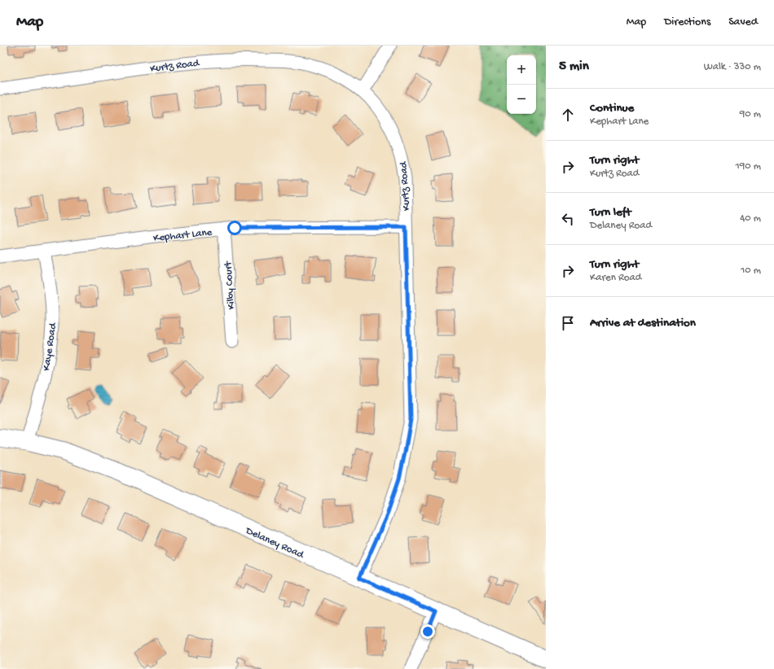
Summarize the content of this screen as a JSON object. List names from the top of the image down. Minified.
{"streets":{"street":["Kurtz Road","Kephart Lane","Kilby Court","Kaye Road","Delaney Road"]},"crossings":[["Kurtz Road","Kephart Lane"],["Kurtz Road","Delaney Road"],["Kephart Lane","Kilby Court"],["Kephart Lane","Kaye Road"],["Kaye Road","Delaney Road"]],"page":{"header":"Map","nav":["Map","Directions","Saved"],"heading":["5 min","Walk · 330 m"],"map_buttons":["+","−"],"list":[["Continue","Kephart Lane","90 m"],["Turn right","Kurtz Road","190 m"],["Turn left","Delaney Road","40 m"],["Turn right","Karen Road","10 m"],"Arrive at destination"]}}
